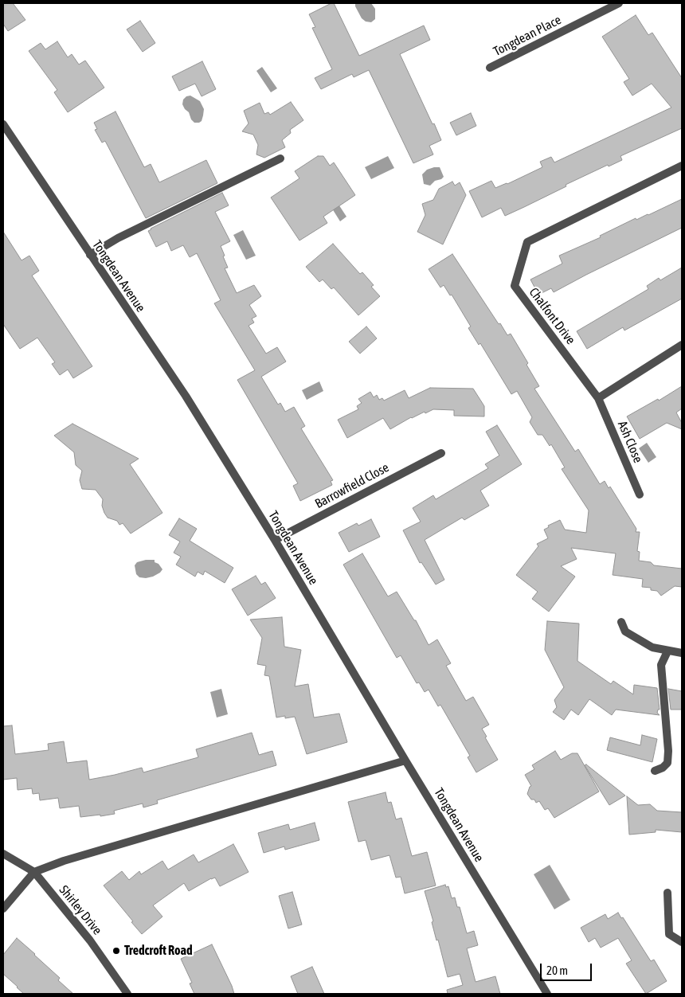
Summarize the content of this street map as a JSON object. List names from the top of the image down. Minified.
{"streets":{"street":["Tongdean Place","Tongdean Avenue","Chalfont Drive","Ash Close","Barrowfield Close","Shirley Drive"]},"crossings":[["Tongdean Avenue","Barrowfield Close"],["Chalfont Drive","Ash Close"]],"places":["Tredcroft Road"],"scale_bar":"20 m"}
